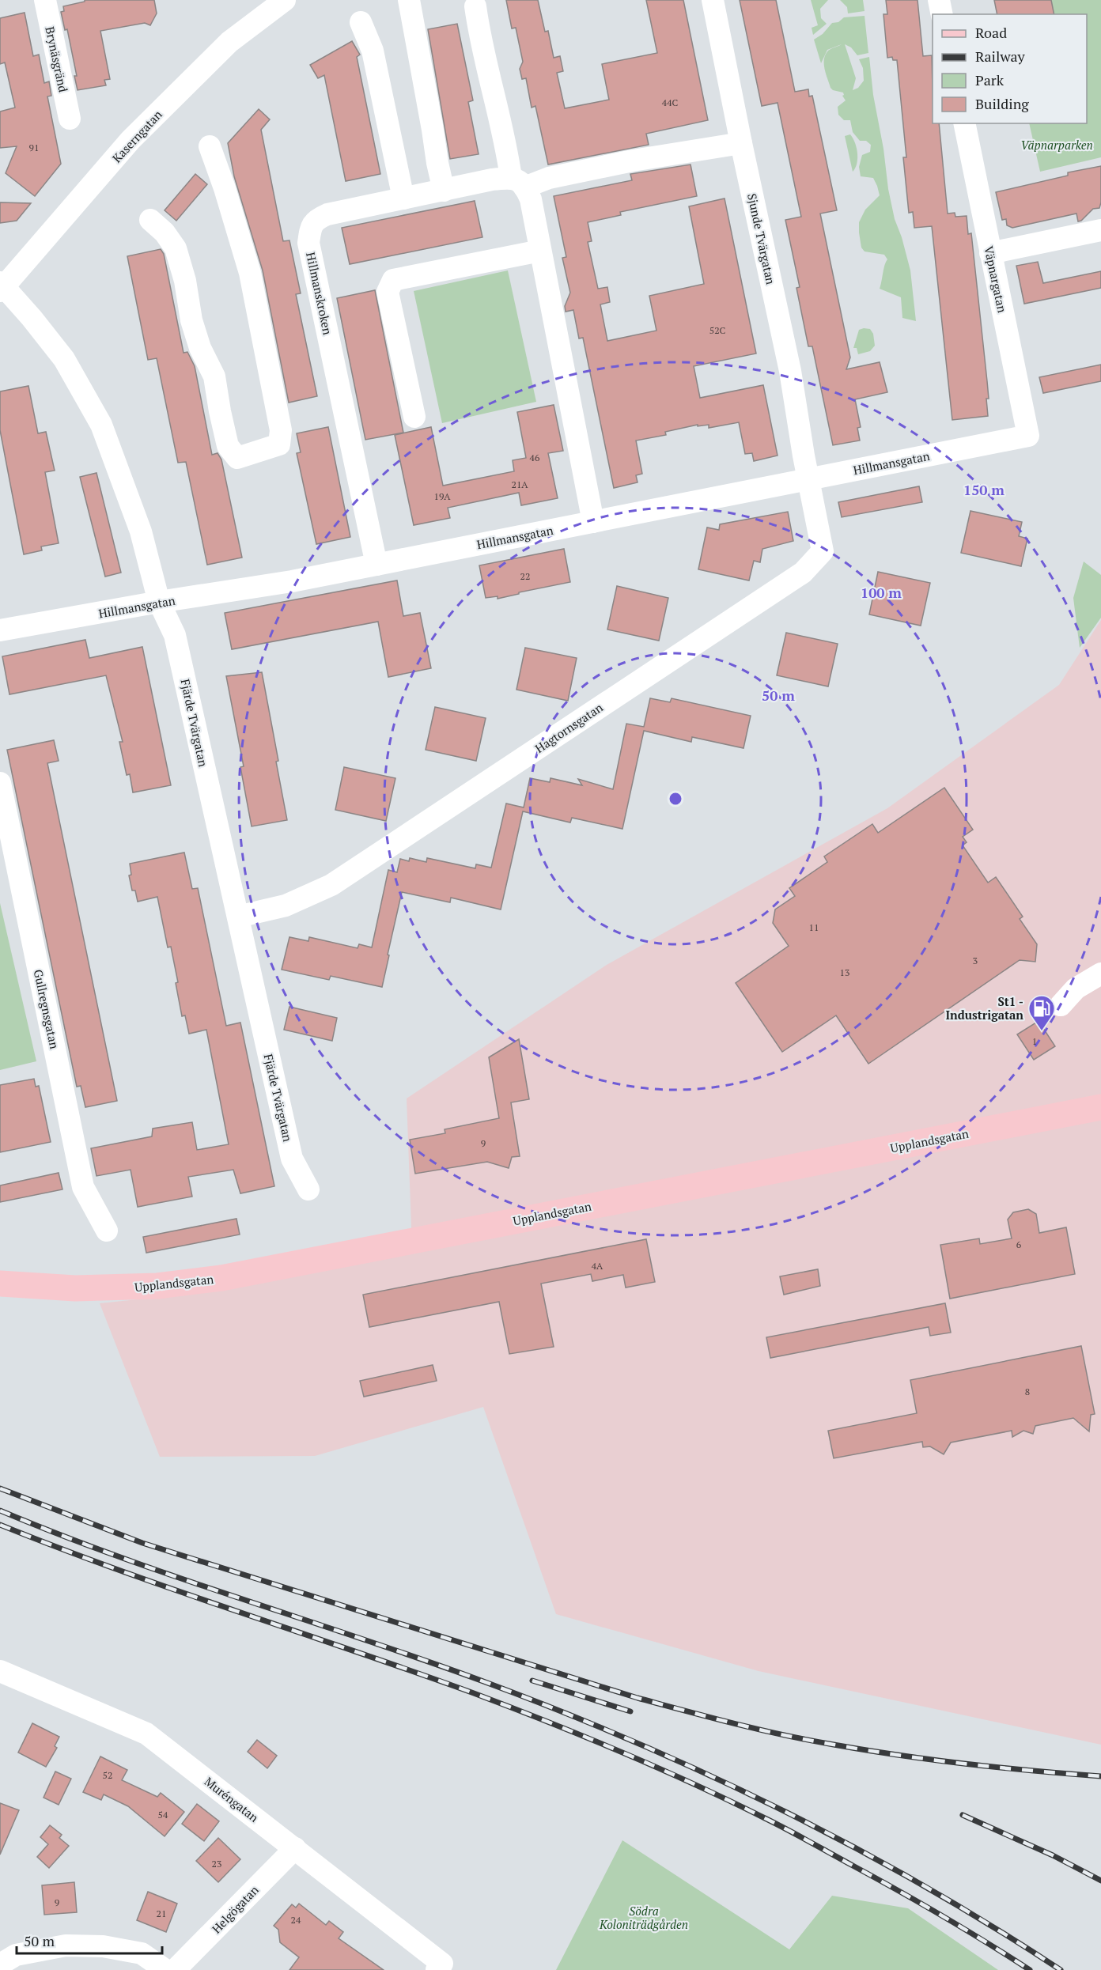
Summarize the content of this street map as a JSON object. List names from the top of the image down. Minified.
{"streets":{"main road":["Upplandsgatan"],"street":["Brynäsgränd","Kaserngatan","Sjunde Tvärgatan","Väpnargatan","Hillmanskroken","Hillmansgatan","Fjärde Tvärgatan","Hagtornsgatan","Gullregnsgatan","Muréngatan","Helgögatan"]},"crossings":[["Kaserngatan","Fjärde Tvärgatan"],["Sjunde Tvärgatan","Hillmanskroken"],["Sjunde Tvärgatan","Hillmansgatan"],["Sjunde Tvärgatan","Hagtornsgatan"],["Väpnargatan","Hillmansgatan"],["Hillmanskroken","Hillmansgatan"],["Hillmansgatan","Fjärde Tvärgatan"],["Hillmansgatan","Hagtornsgatan"],["Fjärde Tvärgatan","Hagtornsgatan"],["Muréngatan","Helgögatan"]],"parks":["Väpnarparken","Södra Koloniträdgården"],"places":{"fuel station":["St1 - Industrigatan"]},"house_numbers":["44C","91","52C","46","21A","19A","22","11","3","13","1","9","6","4A","8","52","54","23","9","21","24"],"legend":["Road","Railway","Park","Building"],"scale_bar":"50 m","rings":["150 m","100 m","50 m"]}
